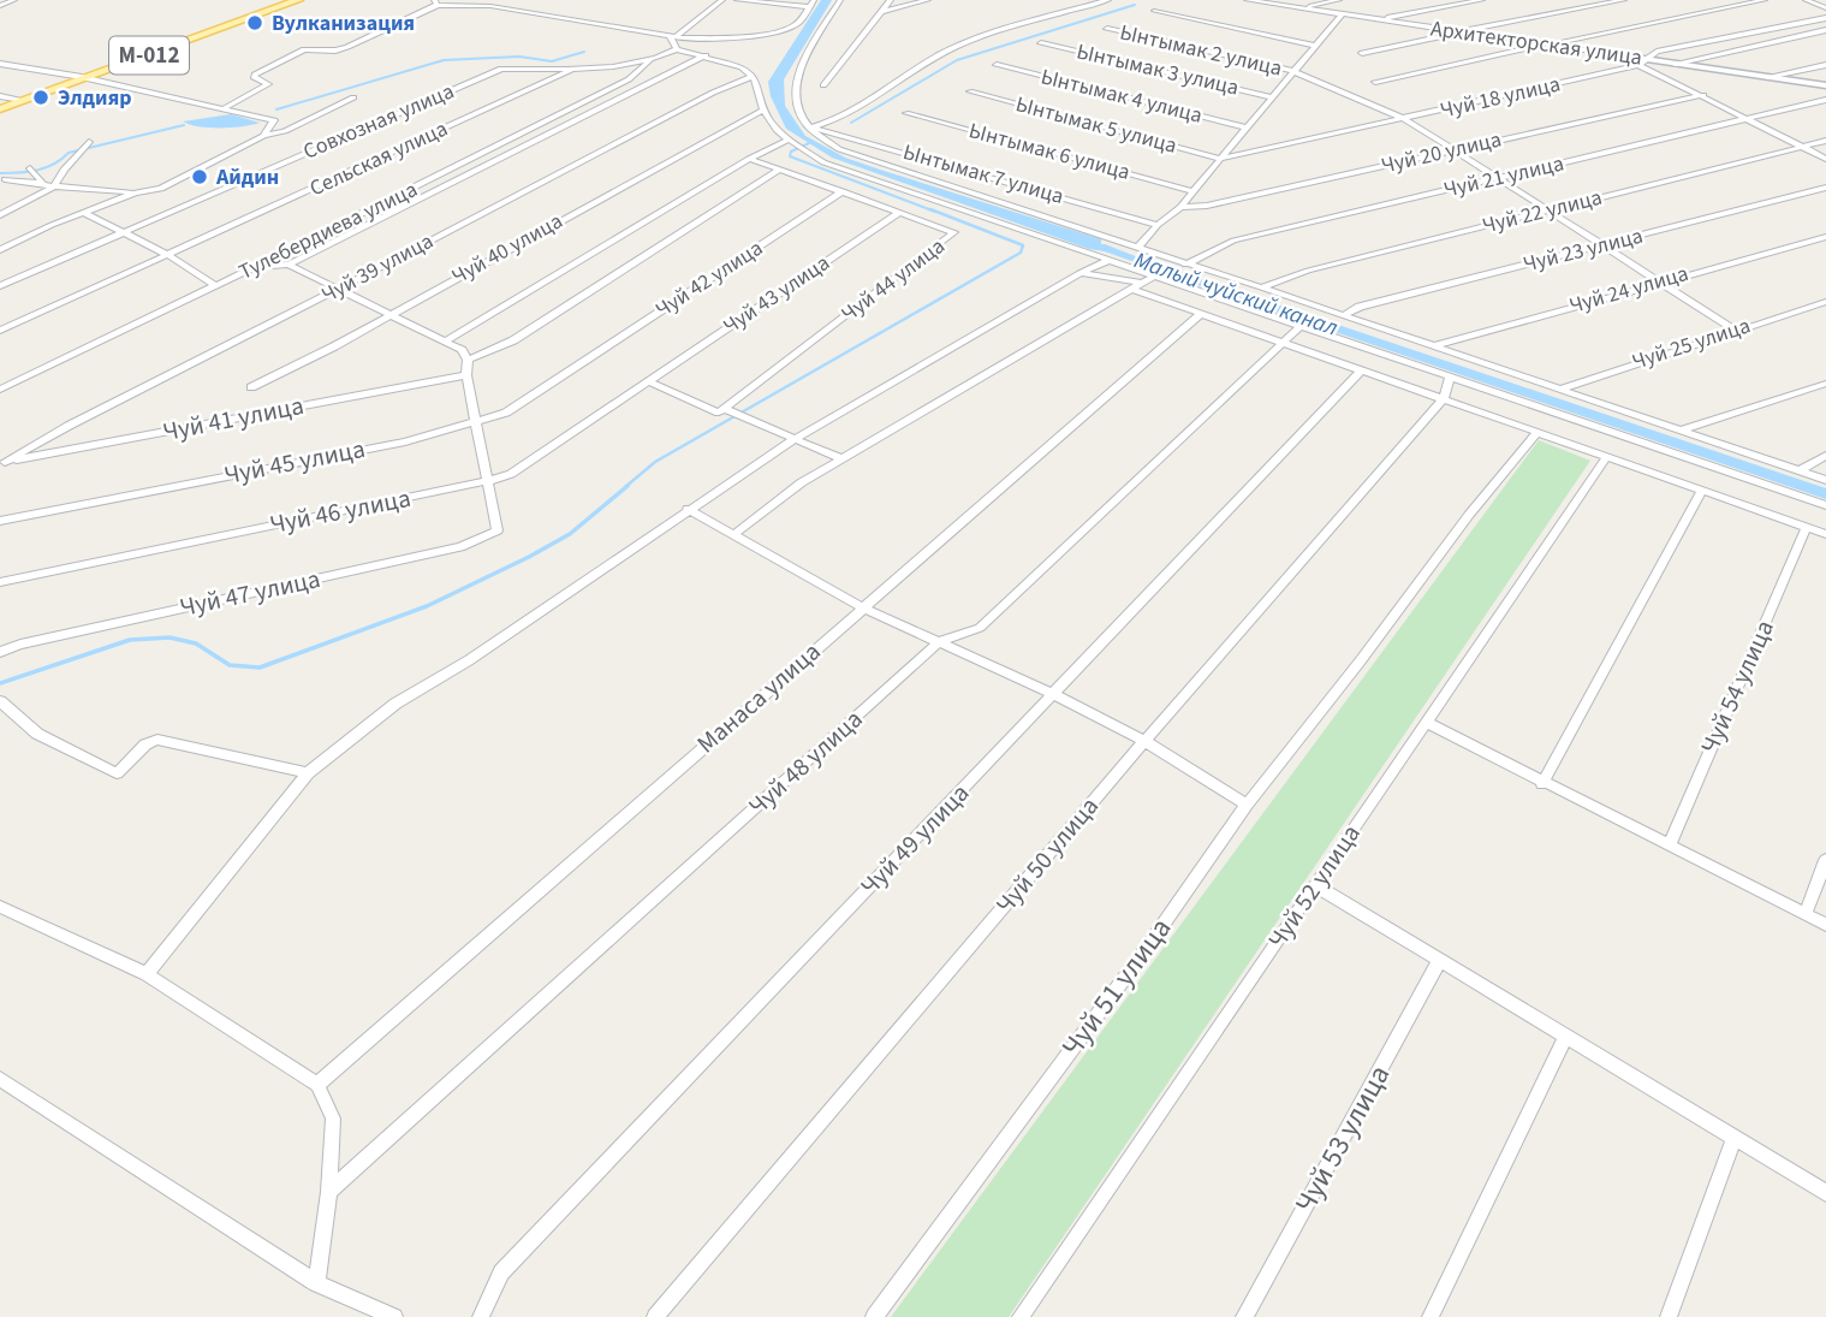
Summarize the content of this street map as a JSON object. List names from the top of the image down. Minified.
{"streets":{"main road":["М-012"],"street":["Архитекторская улица","Ынтымак 2 улица","Ынтымак 3 улица","Ынтымак 4 улица","Чуй 18 улица","Совхозная улица","Ынтымак 5 улица","Ынтымак 6 улица","Чуй 20 улица","Сельская улица","Ынтымак 7 улица","Чуй 21 улица","Чуй 22 улица","Тулебердиева улица","Чуй 40 улица","Чуй 23 улица","Чуй 39 улица","Чуй 42 улица","Чуй 44 улица","Чуй 24 улица","Чуй 43 улица","Чуй 25 улица","Чуй 41 улица","Чуй 45 улица","Чуй 46 улица","Чуй 47 улица","Чуй 54 улица","Манаса улица","Чуй 48 улица","Чуй 49 улица","Чуй 50 улица","Чуй 52 улица","Чуй 51 улица","Чуй 53 улица"]},"crossings":[["Архитекторская улица","Чуй 18 улица"],["Ынтымак 2 улица","Чуй 18 улица"],["Ынтымак 2 улица","Чуй 20 улица"],["Ынтымак 2 улица","Чуй 21 улица"],["Ынтымак 2 улица","Чуй 22 улица"],["Ынтымак 2 улица","Чуй 23 улица"],["Ынтымак 2 улица","Чуй 24 улица"],["Ынтымак 2 улица","Чуй 25 улица"],["Чуй 18 улица","Ынтымак 5 улица"],["Совхозная улица","Сельская улица"],["Совхозная улица","Тулебердиева улица"],["Чуй 39 улица","Чуй 41 улица"],["Чуй 42 улица","Чуй 44 улица"],["Чуй 42 улица","Чуй 45 улица"],["Чуй 44 улица","Чуй 43 улица"],["Чуй 43 улица","Чуй 46 улица"],["Чуй 46 улица","Чуй 47 улица"]],"water":["Малый чуйский канал"],"places":["Вулканизация","Элдияр","Айдин"]}
